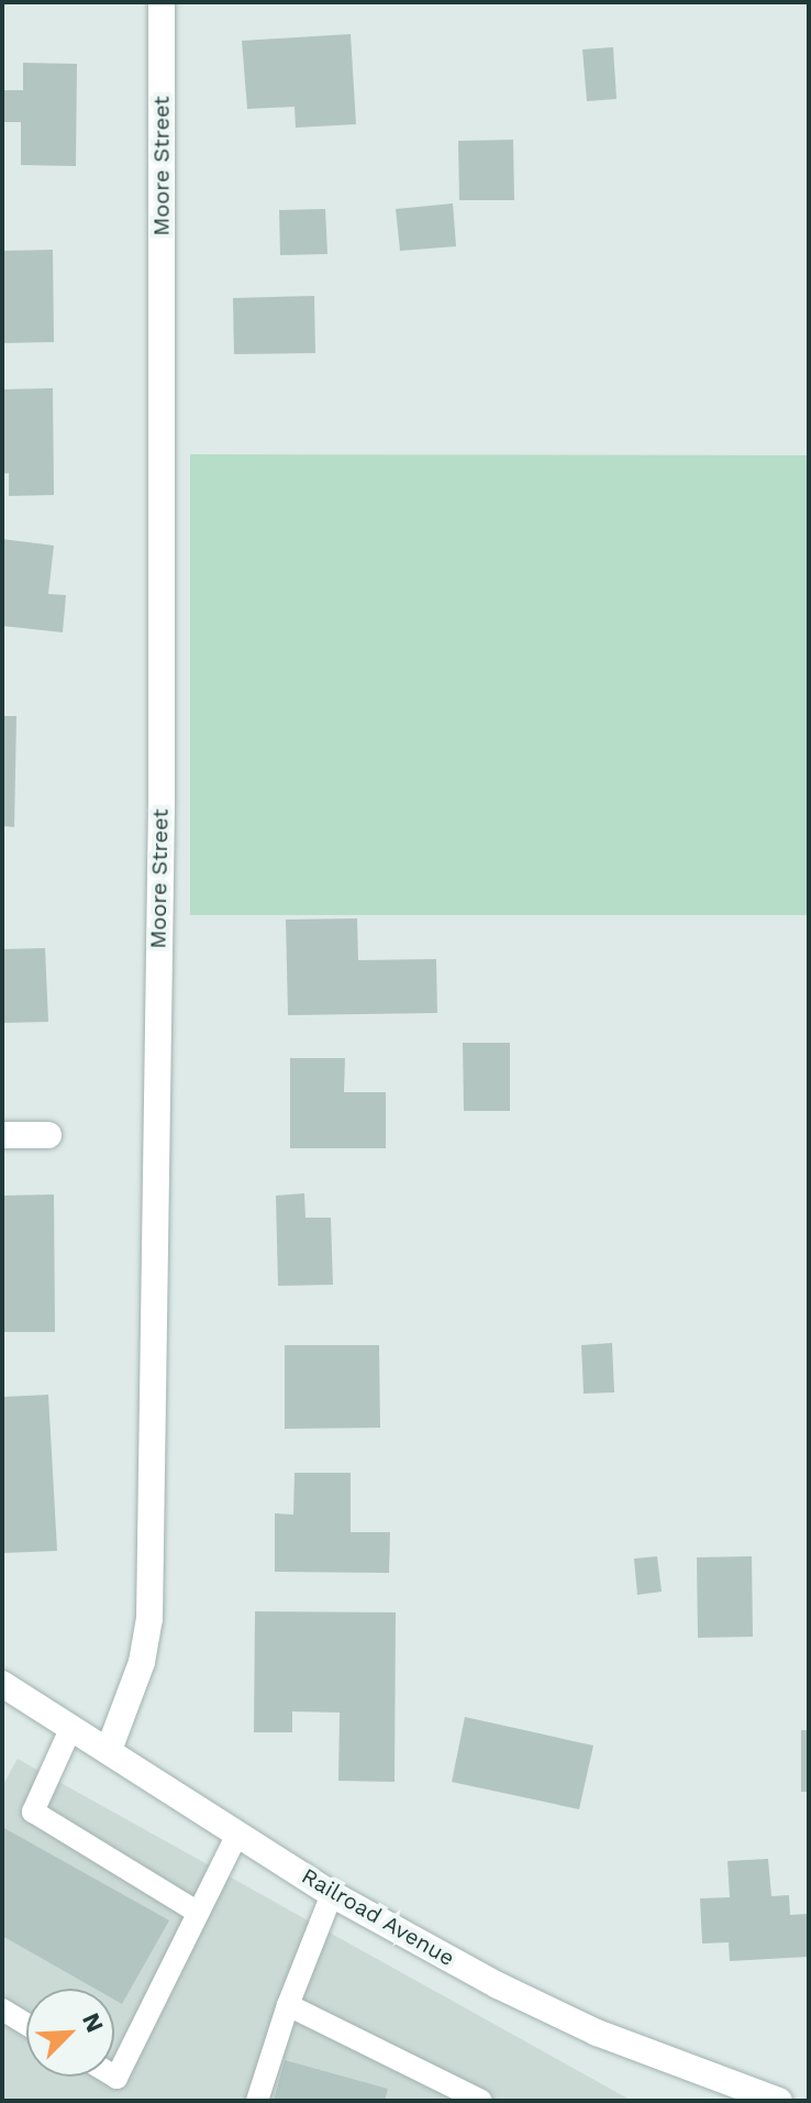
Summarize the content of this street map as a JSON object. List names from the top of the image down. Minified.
{"streets":{"street":["Moore Street","Railroad Avenue"]},"crossings":[["Moore Street","Railroad Avenue"]],"north":"top right"}
